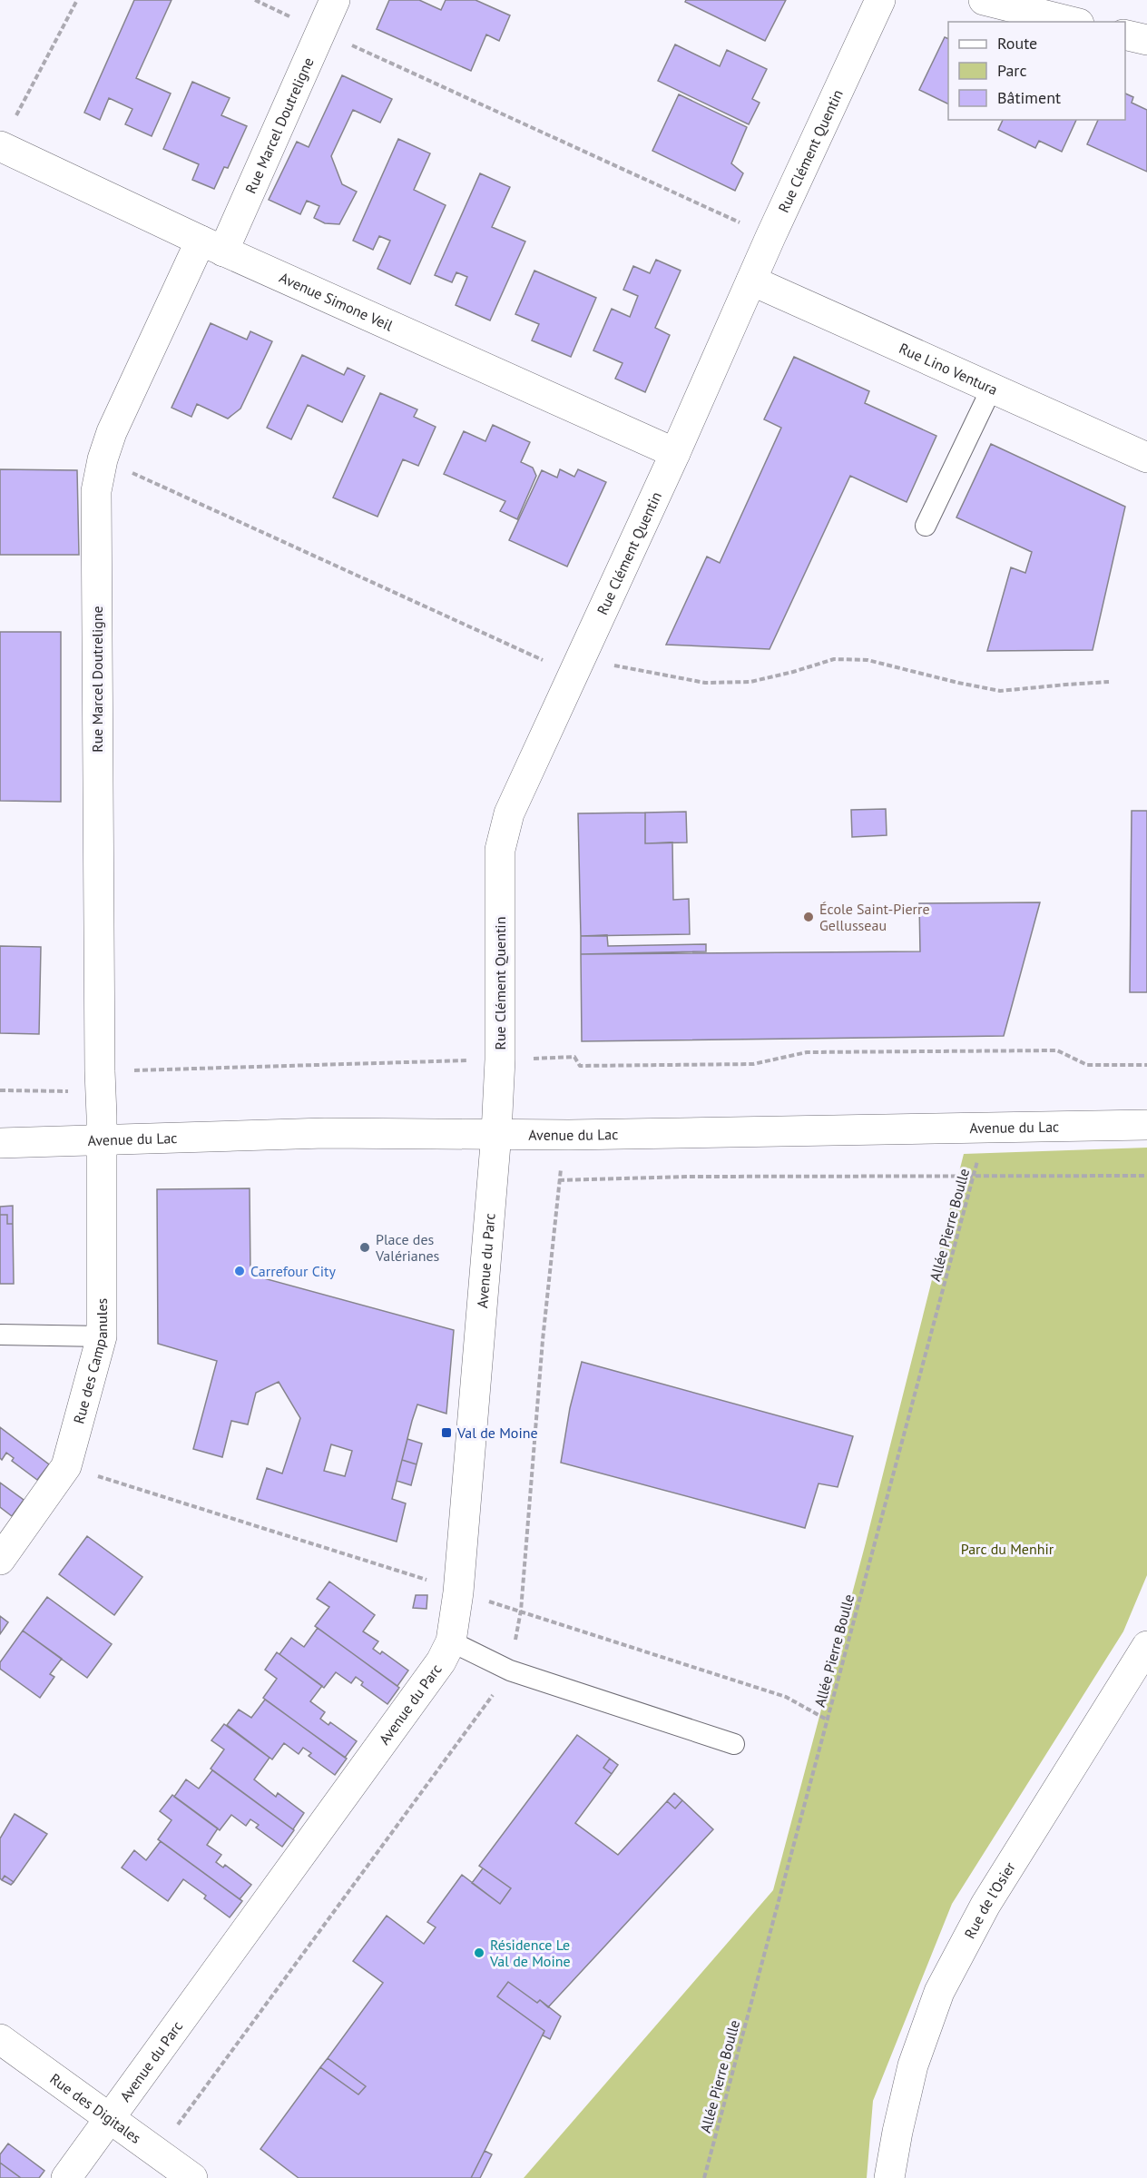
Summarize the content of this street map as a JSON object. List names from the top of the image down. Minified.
{"streets":{"street":["Rue Marcel Doutreligne","Rue Clément Quentin","Avenue Simone Veil","Rue Lino Ventura","Avenue du Lac","Avenue du Parc","Rue des Campanules","Rue de l’Osier","Rue des Digitales"],"path":["Allée Pierre Boulle"]},"crossings":[["Rue Marcel Doutreligne","Avenue Simone Veil"],["Rue Marcel Doutreligne","Avenue du Lac"],["Rue Marcel Doutreligne","Rue des Campanules"],["Rue Clément Quentin","Avenue Simone Veil"],["Rue Clément Quentin","Rue Lino Ventura"],["Rue Clément Quentin","Avenue du Lac"],["Rue Clément Quentin","Avenue du Parc"],["Avenue du Lac","Allée Pierre Boulle"],["Avenue du Lac","Avenue du Parc"],["Avenue du Lac","Rue des Campanules"],["Avenue du Parc","Rue des Digitales"]],"parks":["Parc du Menhir"],"places":{"other":["École Saint-Pierre Gellusseau","Place des Valérianes","Carrefour City","Résidence Le Val de Moine"],"transit":["Val de Moine"]},"legend":["Route","Parc","Bâtiment"]}
